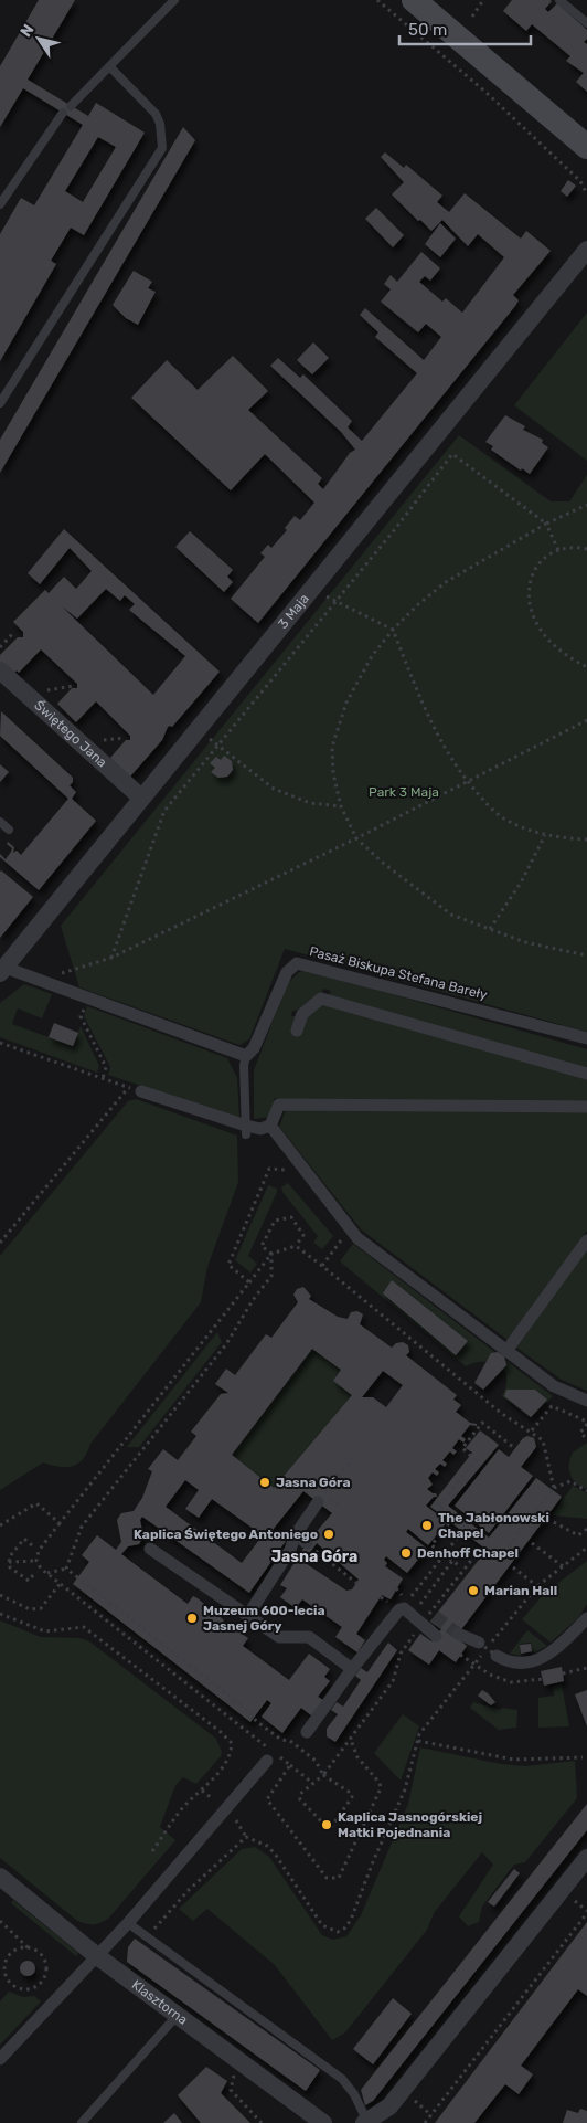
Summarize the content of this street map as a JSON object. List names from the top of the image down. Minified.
{"streets":{"street":["3 Maja","Świętego Jana","Pasaż Biskupa Stefana Bareły","Klasztorna"]},"crossings":[["3 Maja","Świętego Jana"]],"districts":["Jasna Góra"],"parks":["Park 3 Maja"],"places":["Jasna Góra","The Jabłonowski Chapel","Kaplica Świętego Antoniego","Denhoff Chapel","Marian Hall","Muzeum 600-lecia Jasnej Góry","Kaplica Jasnogórskiej Matki Pojednania"],"scale_bar":"50 m","north":"top left"}
